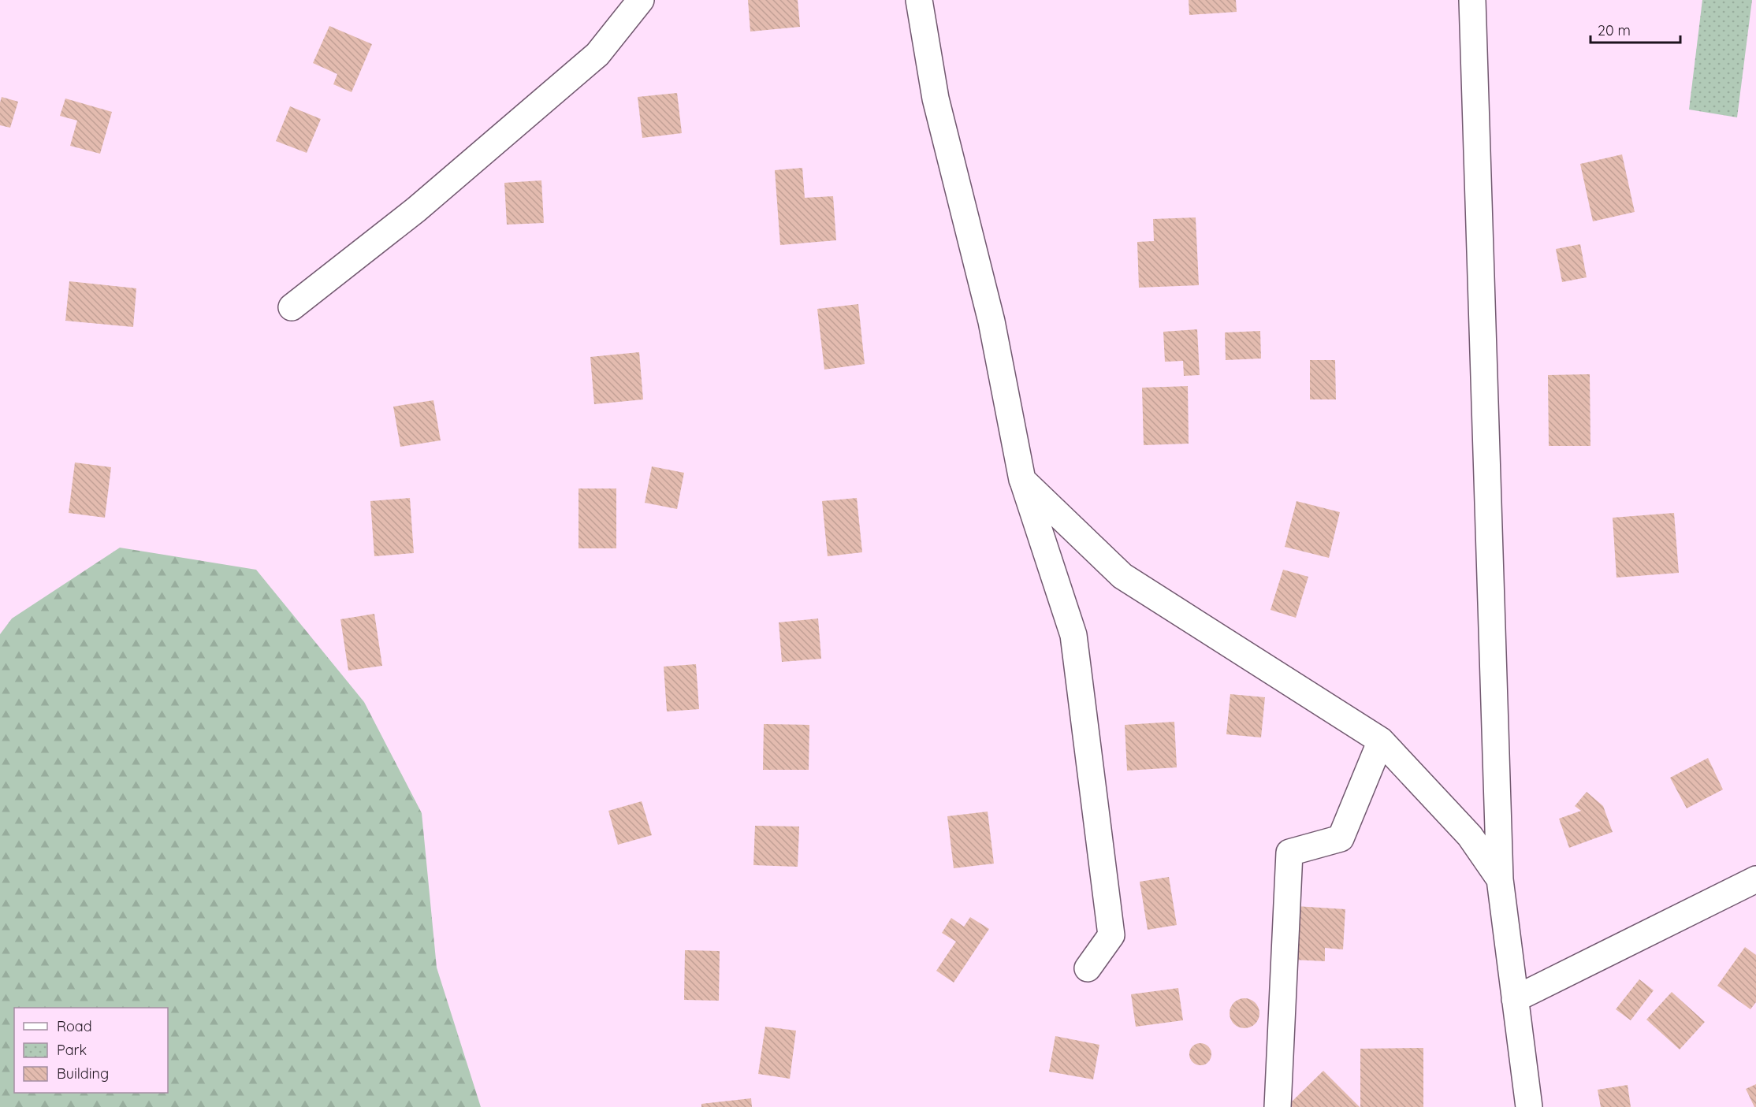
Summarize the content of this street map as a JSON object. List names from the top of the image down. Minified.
{"legend":["Road","Park","Building"],"scale_bar":"20 m"}
